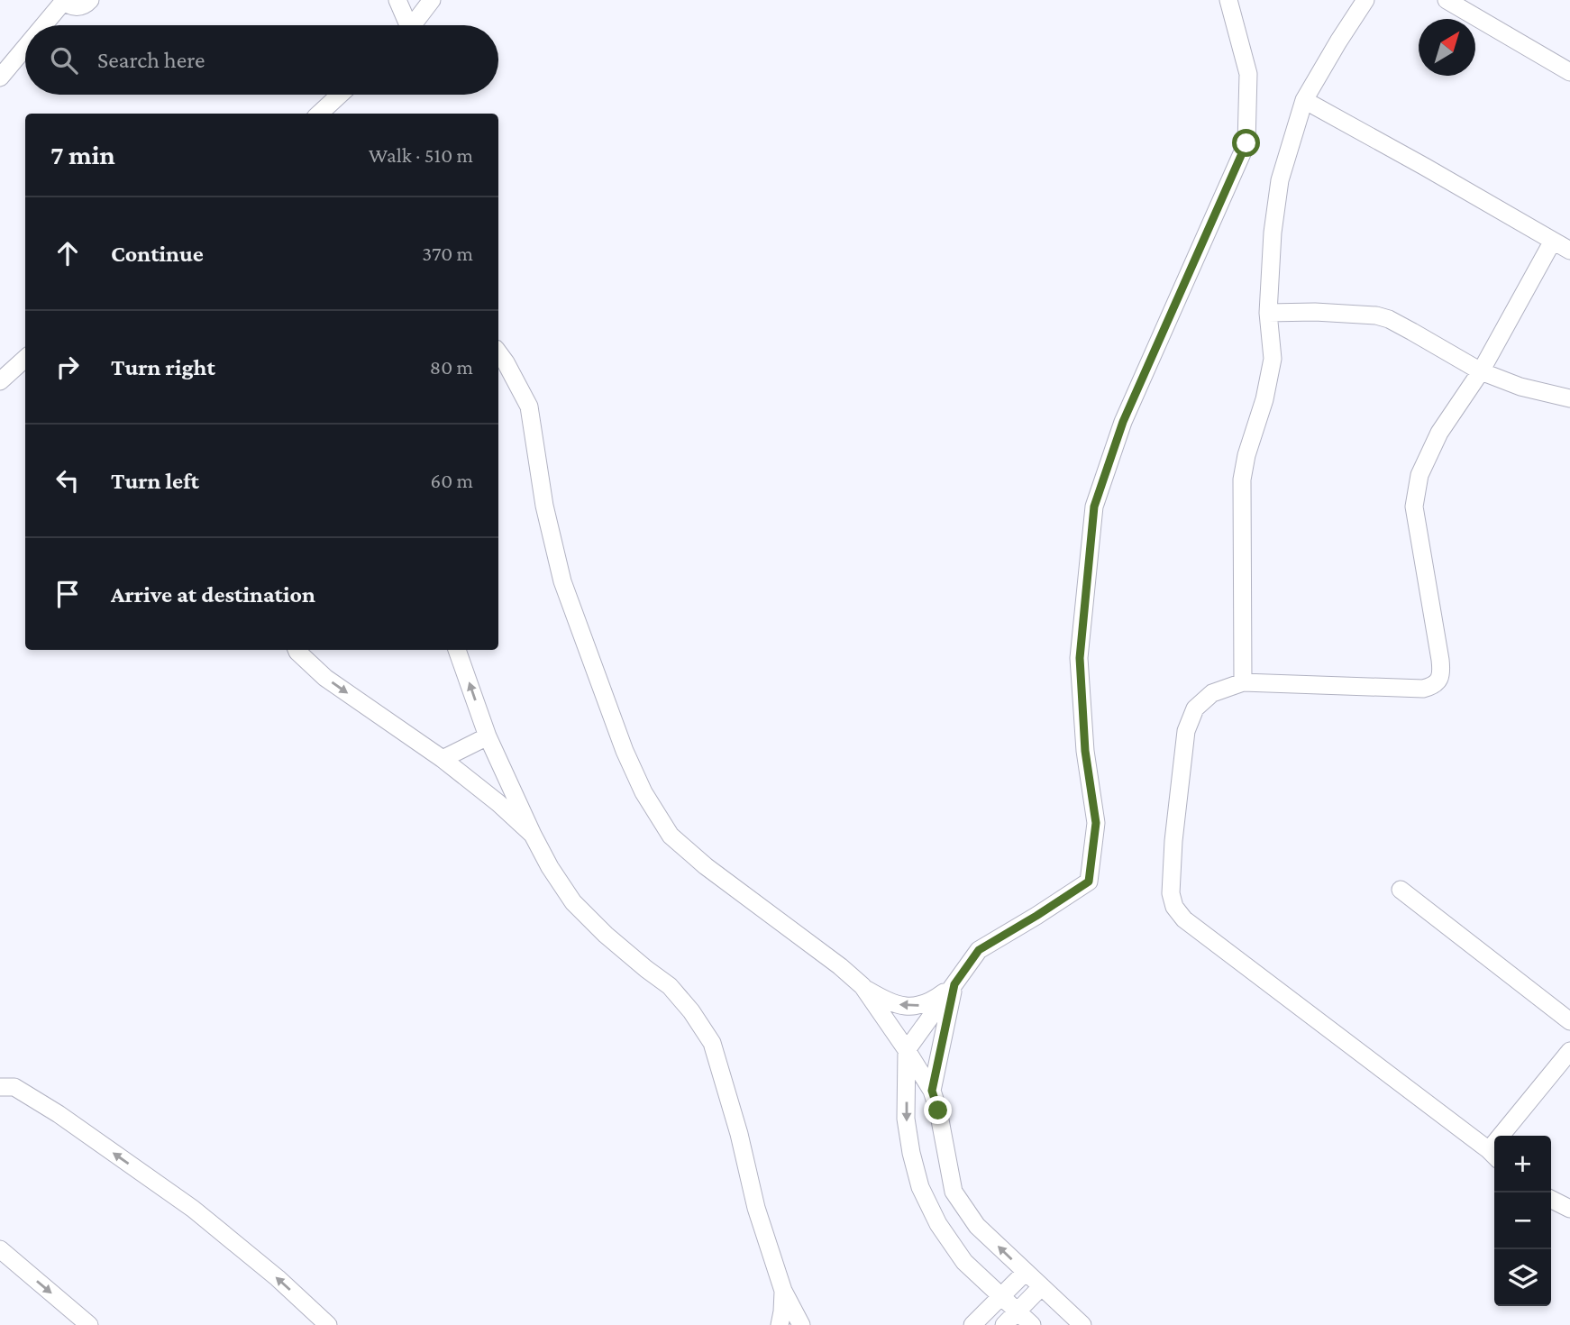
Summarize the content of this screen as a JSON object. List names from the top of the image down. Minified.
{"north":"top right","page":{"search":"Search here","heading":["7 min","Walk · 510 m"],"list":[["Continue","370 m"],["Turn right","80 m"],["Turn left","60 m"],"Arrive at destination"],"map_buttons":["+","−"]}}
